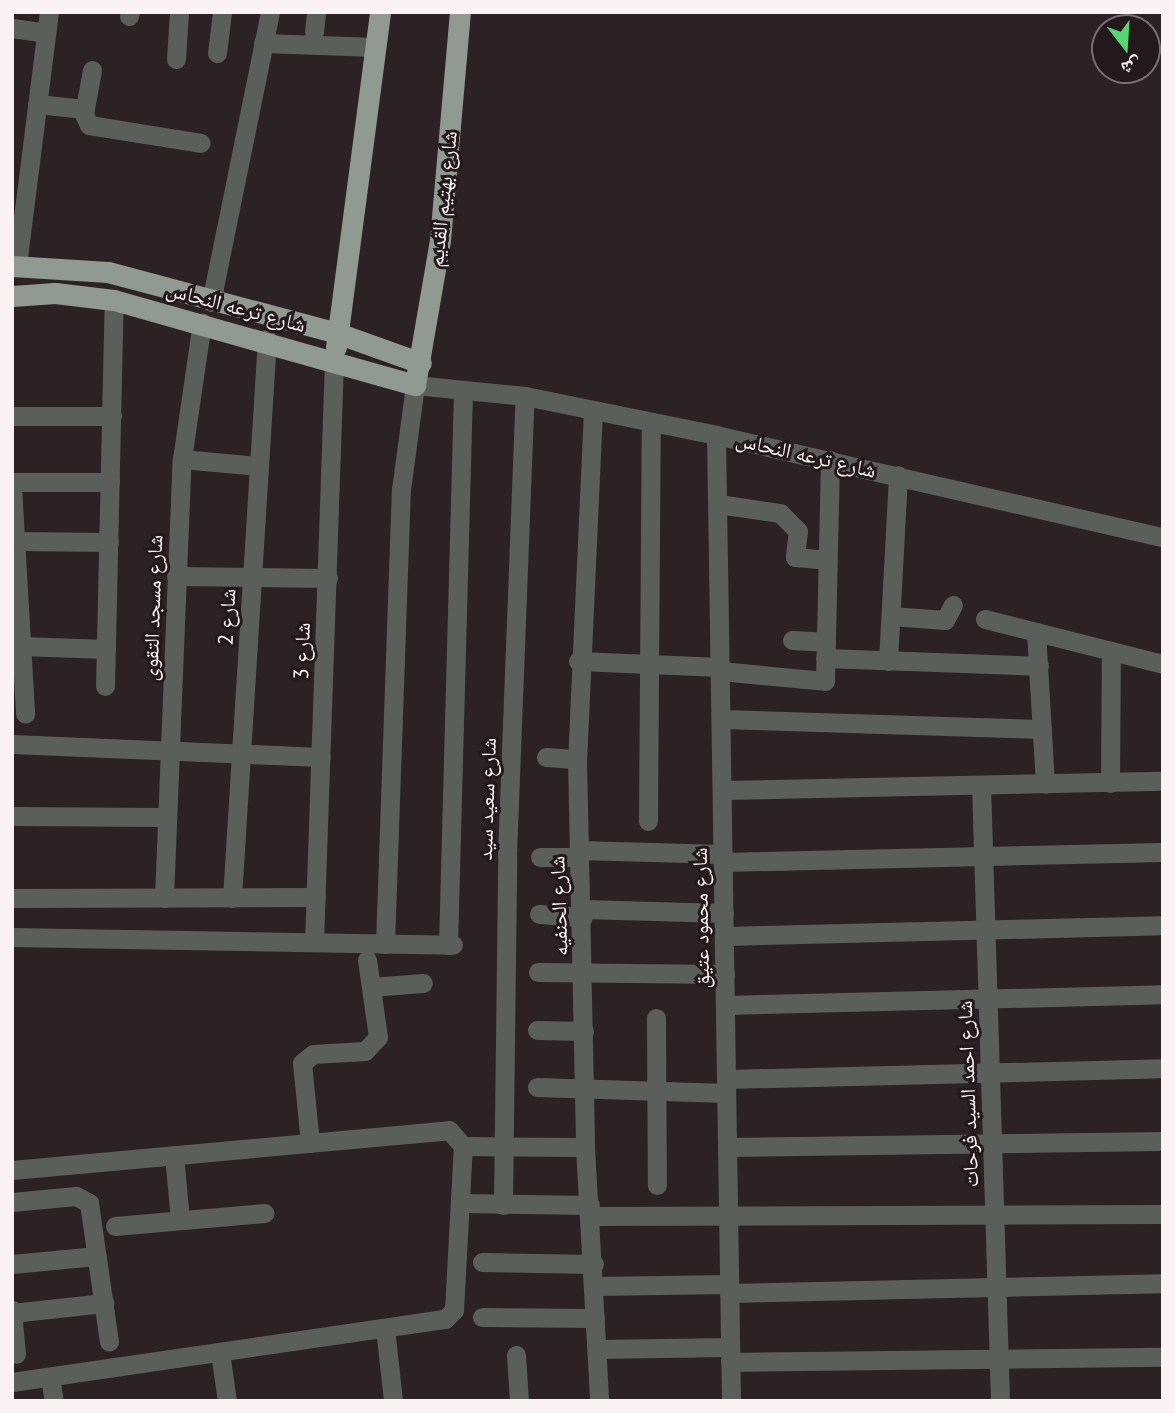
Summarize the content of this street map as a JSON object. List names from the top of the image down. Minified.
{"streets":{"main road":["شارع بهتيم القديم","شارع ترعه النحاس"],"street":["شارع مسجد التقوى","شارع 2","شارع 3","شارع سعيد سيد","شارع الحنفيه","شارع محمود عتيق","شارع احمد السيد فرحات"]},"crossings":[["شارع بهتيم القديم","شارع ترعه النحاس"],["شارع ترعه النحاس","شارع مسجد التقوى"],["شارع ترعه النحاس","شارع 2"],["شارع ترعه النحاس","شارع 3"],["شارع ترعه النحاس","شارع سعيد سيد"],["شارع ترعه النحاس","شارع الحنفيه"],["شارع ترعه النحاس","شارع محمود عتيق"]],"north":"bottom"}
